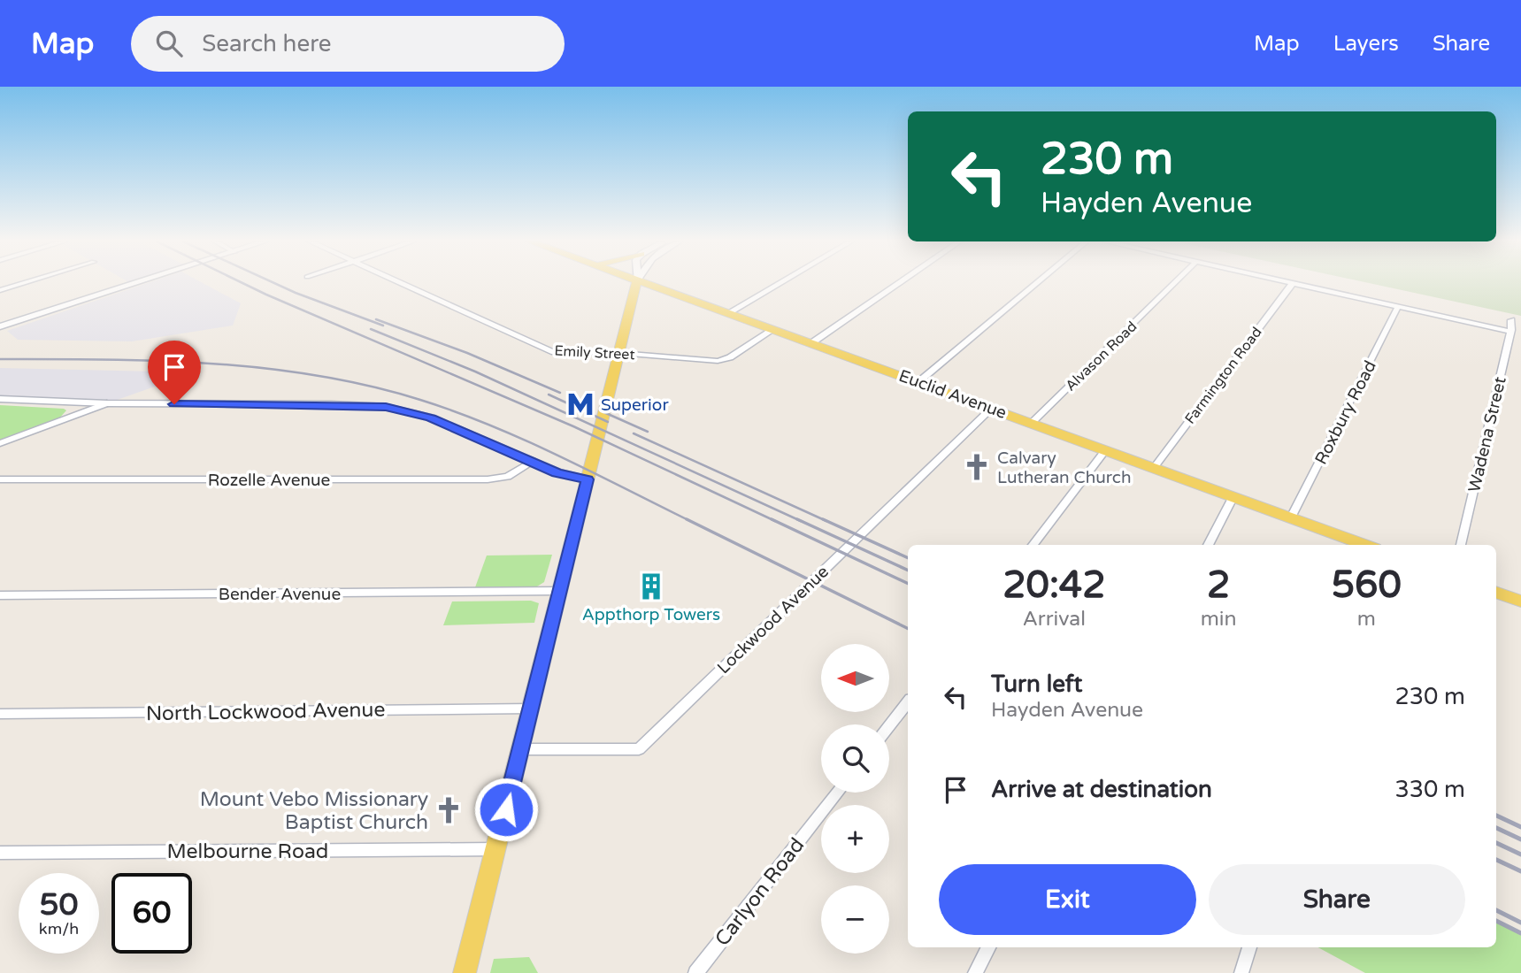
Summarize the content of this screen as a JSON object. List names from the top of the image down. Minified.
{"streets":{"main road":["Euclid Avenue"],"street":["Emily Street","Alvason Road","Farmington Road","Roxbury Road","Wadena Street","Rozelle Avenue","Bender Avenue","Lockwood Avenue","North Lockwood Avenue","Melbourne Road","Carlyon Road"]},"crossings":[["Emily Street","Euclid Avenue"],["Alvason Road","Euclid Avenue"],["Farmington Road","Euclid Avenue"],["Euclid Avenue","Roxbury Road"],["Euclid Avenue","Lockwood Avenue"]],"places":{"metro station":["Superior"],"church":["Calvary Lutheran Church","Mount Vebo Missionary Baptist Church"],"building":["Appthorp Towers"]},"north":"left","page":{"header":"Map","search":"Search here","nav":["Map","Layers","Share"],"turn":["230 m","Hayden Avenue"],"eta":["20:42","Arrival","2","min","560","m"],"map_buttons":["+","−"],"list":[{"name":"Turn left","note":"Hayden Avenue","value":"230 m"},{"name":"Arrive at destination","value":"330 m"}],"buttons":["Exit","Share"],"speed":"50 km/h","limit":"60"}}
